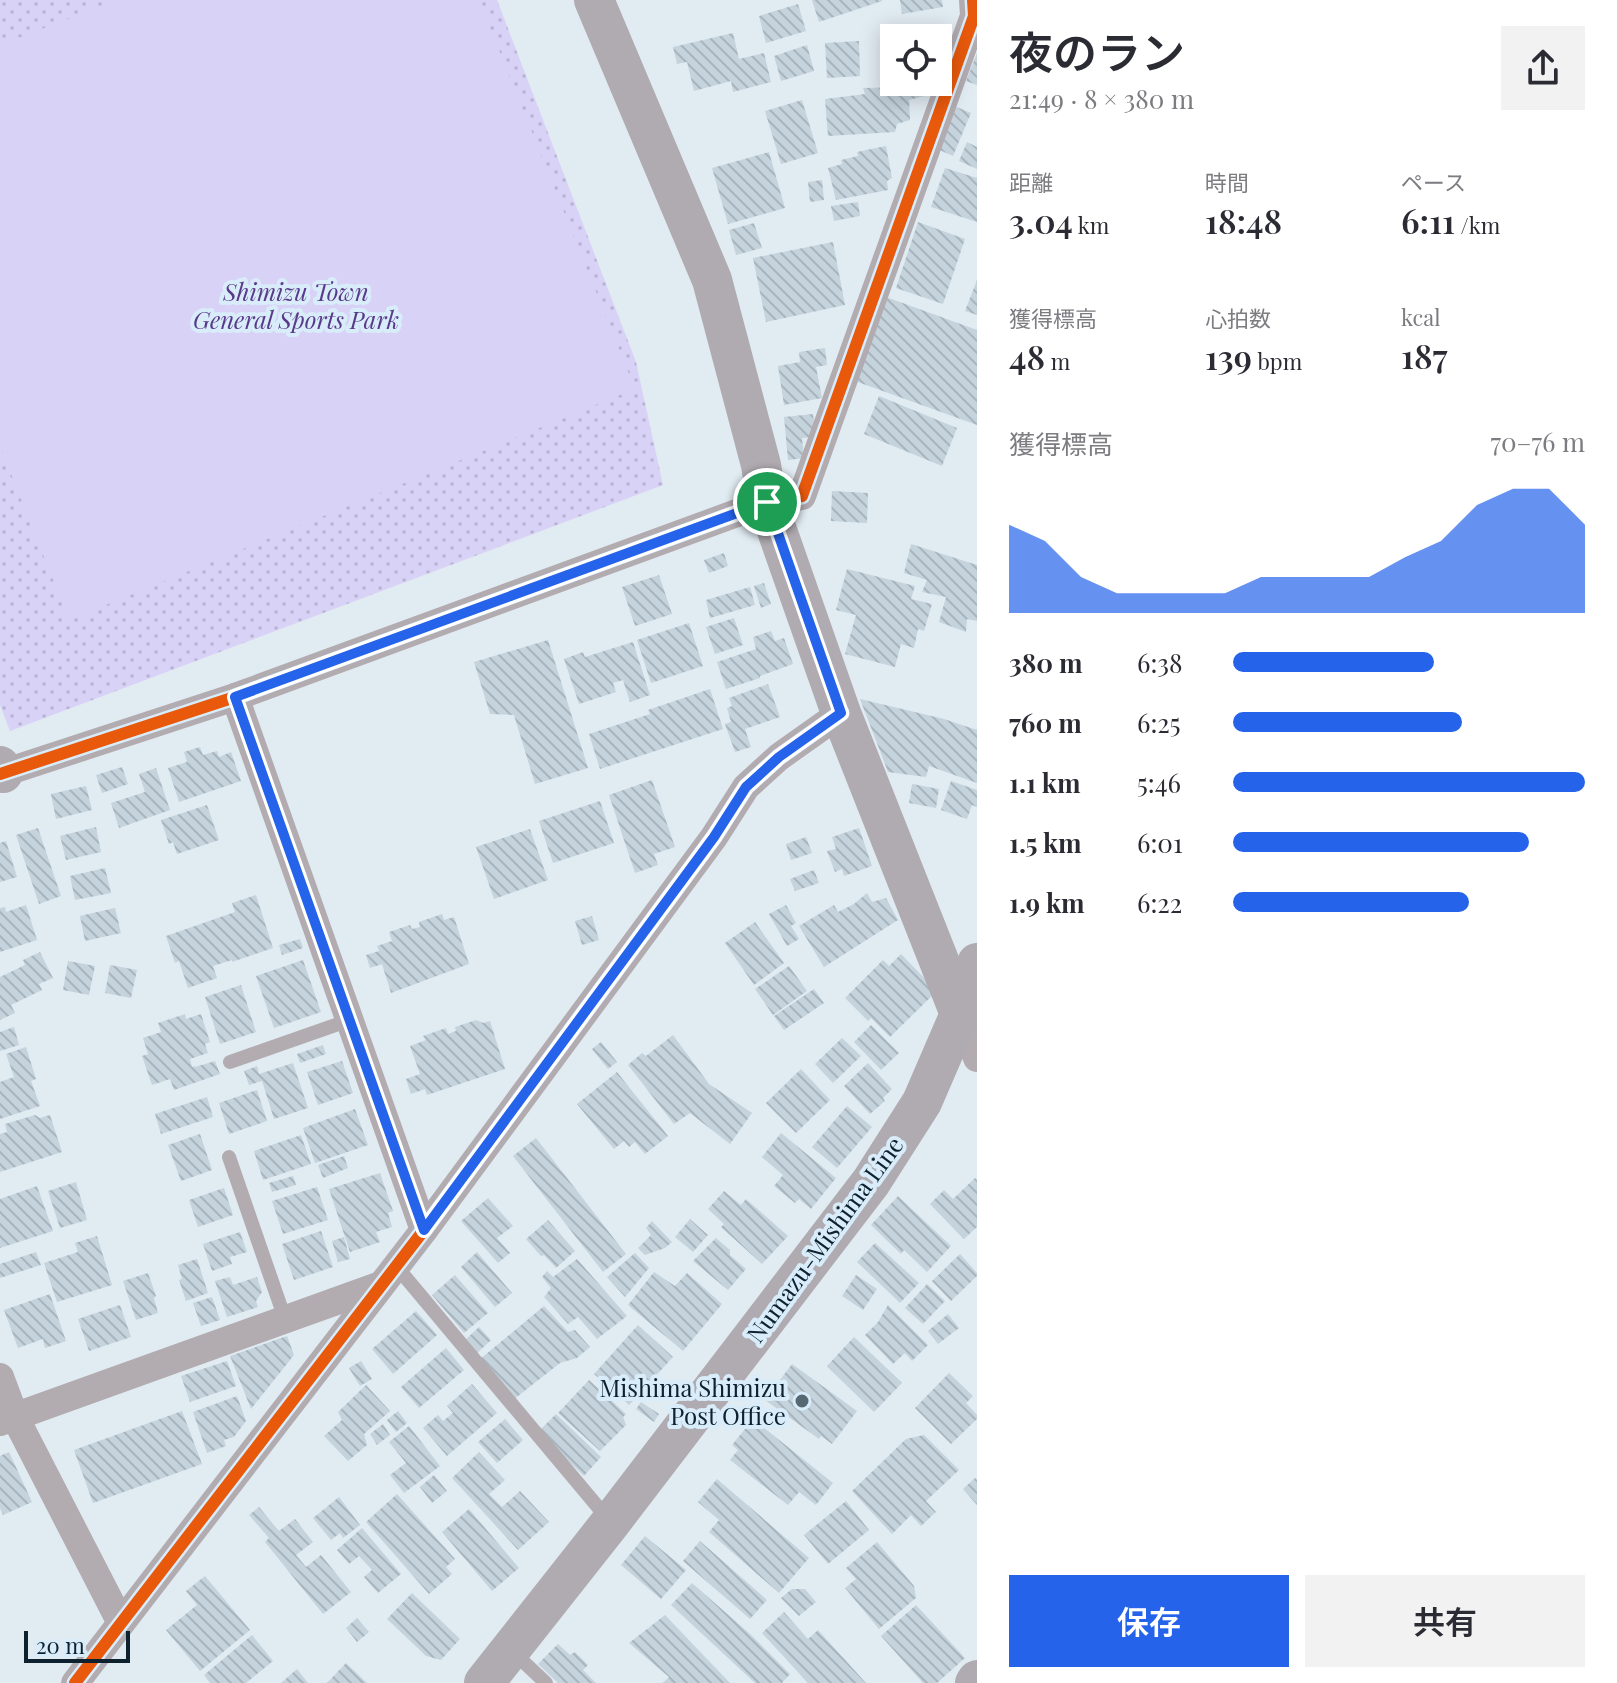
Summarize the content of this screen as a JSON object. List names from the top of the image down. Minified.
{"streets":{"street":["Numazu-Mishima Line"]},"parks":["Shimizu Town General Sports Park"],"places":["Mishima Shimizu Post Office"],"scale_bar":"20 m","page":{"heading":["夜のラン","21:49 · 8 × 380 m"],"stats":[["距離","3.04 km"],["時間","18:48"],["ペース","6:11 /km"],["獲得標高","48 m"],["心拍数","139 bpm"],["kcal","187"]],"chart":["獲得標高","70–76 m"],"list":[{"name":"380 m","note":"6:38"},{"name":"760 m","note":"6:25"},{"name":"1.1 km","note":"5:46"},{"name":"1.5 km","note":"6:01"},{"name":"1.9 km","note":"6:22"}],"buttons":["保存","共有"],"scale":"20 m"}}
